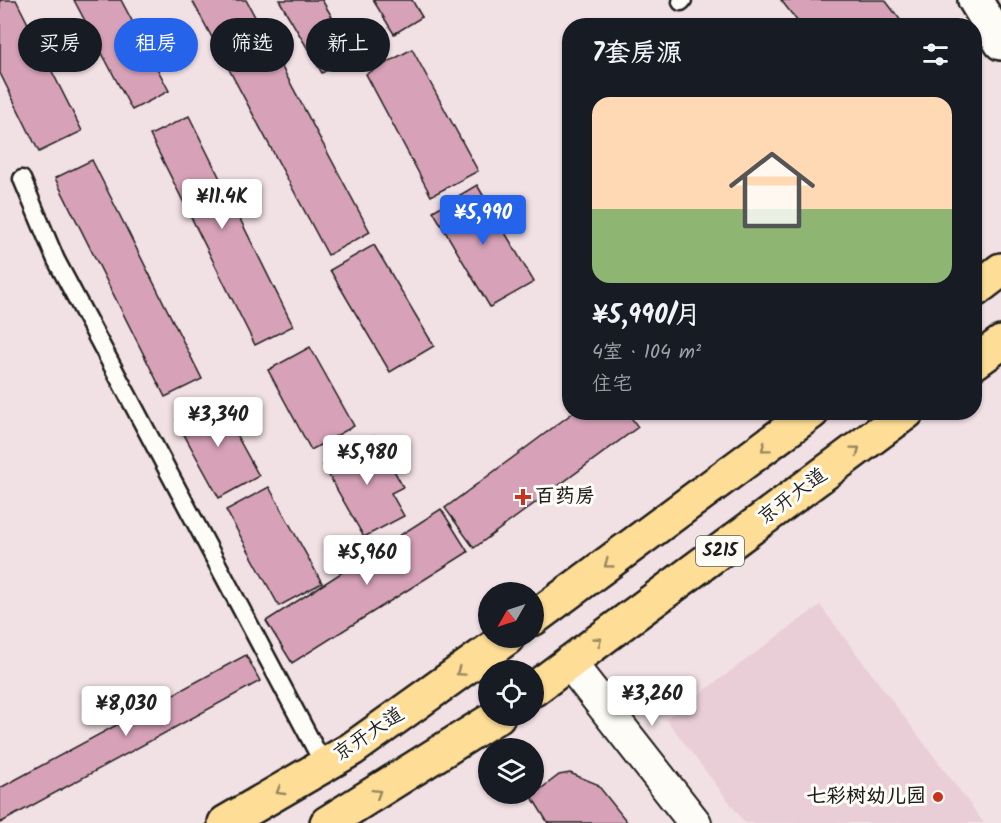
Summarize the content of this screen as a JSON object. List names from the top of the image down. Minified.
{"streets":{"main road":["京开大道","S215"]},"places":{"health":["百药房"],"other":["七彩树幼儿园"]},"north":"bottom left","page":{"chip":["买房","租房","筛选","新上"],"heading":"7套房源","list":[{"name":"¥5,990/月","note":"4室 · 104 m² · 住宅"}],"price":["¥11.4K","¥5,990","¥3,340","¥5,980","¥5,960","¥3,260","¥8,030"]}}
